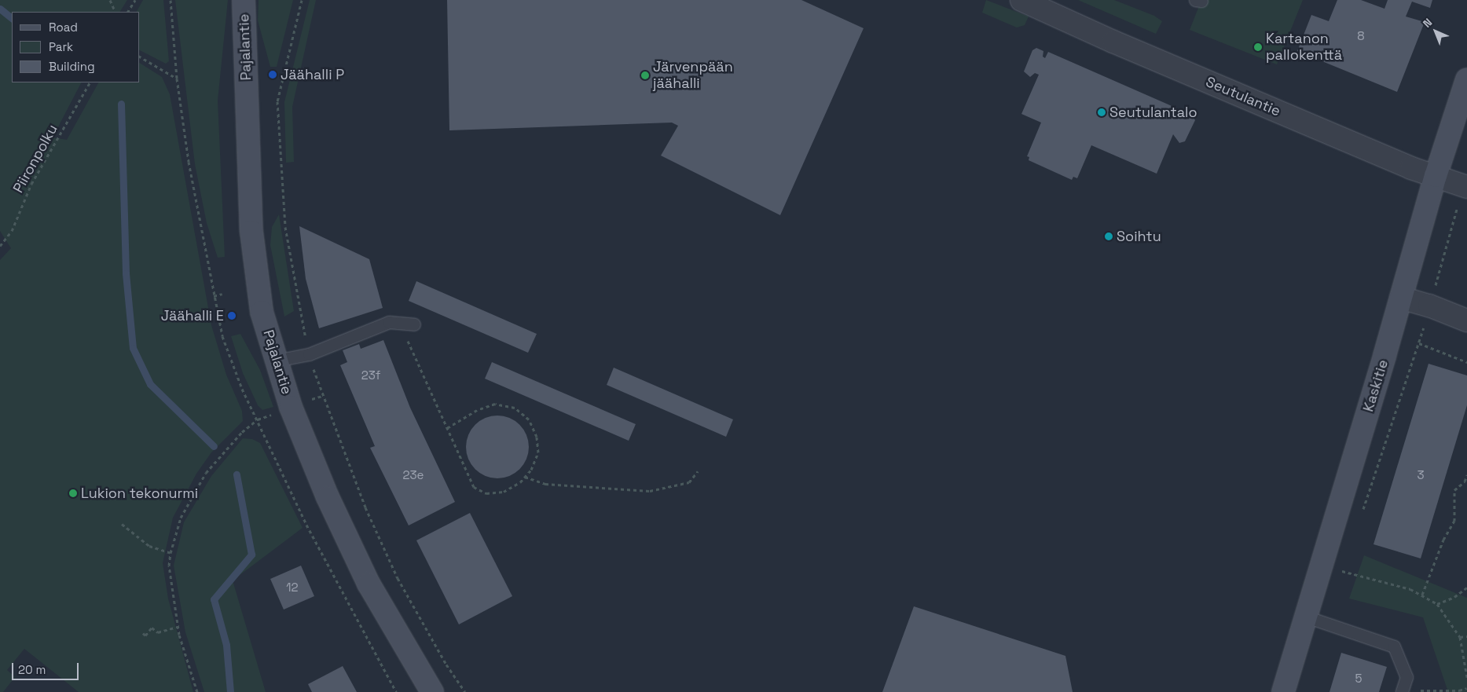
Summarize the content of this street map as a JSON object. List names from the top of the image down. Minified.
{"streets":{"street":["Pajalantie","Seutulantie","Kaskitie"],"path":["Piironpolku"]},"crossings":[["Seutulantie","Kaskitie"]],"places":["Kartanon pallokenttä","Jäähalli P","Järvenpään jäähalli","Seutulantalo","Soihtu","Jäähalli E","Lukion tekonurmi"],"house_numbers":["8","23f","23e","3","12","5"],"legend":["Road","Park","Building"],"scale_bar":"20 m","north":"top left"}
